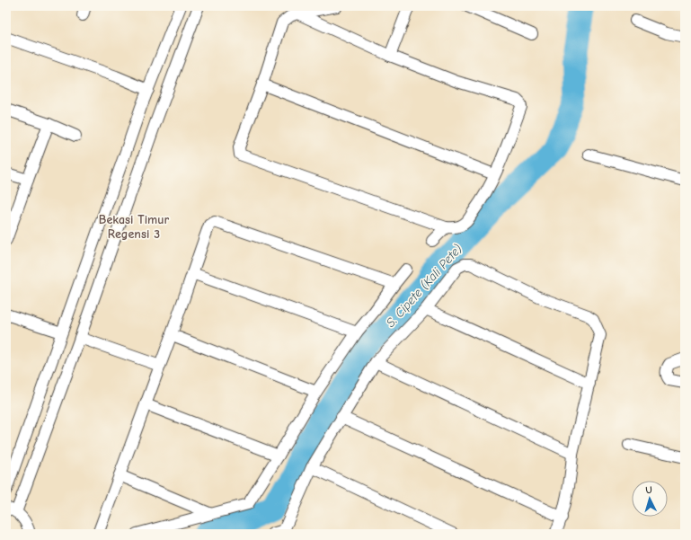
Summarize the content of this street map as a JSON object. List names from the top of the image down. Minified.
{"districts":["Bekasi Timur Regensi 3"],"water":["S. Cipete (Kali Pete)"],"north":"top"}
